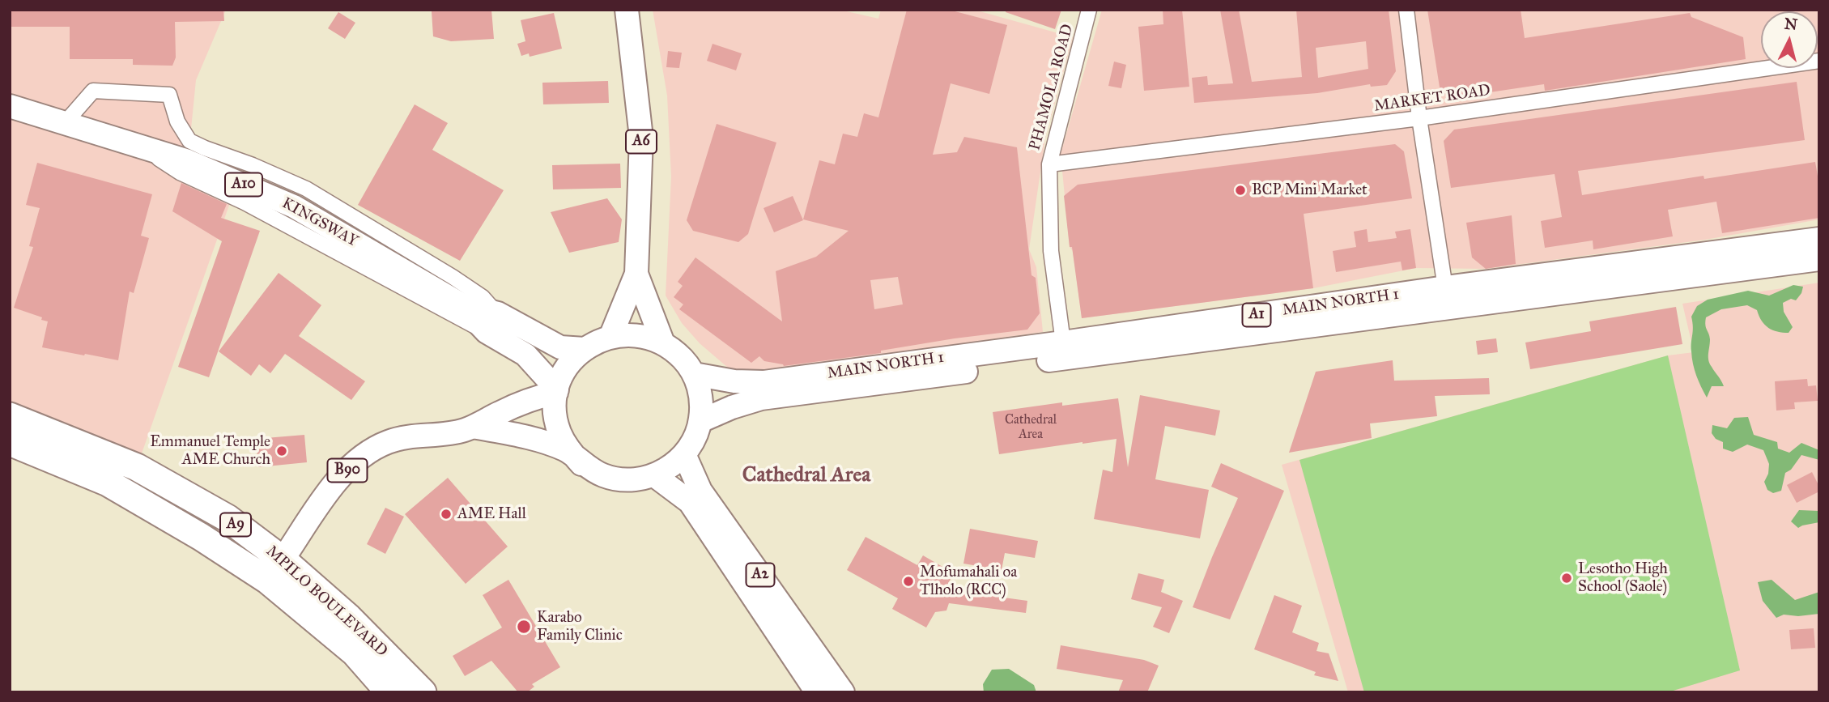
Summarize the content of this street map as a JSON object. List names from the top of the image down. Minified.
{"streets":{"highway":["A9","MPILO BOULEVARD"],"main road":["A6","A10","KINGSWAY","MAIN NORTH 1","A1","B90","A2"],"street":["PHAMOLA ROAD","MARKET ROAD"]},"crossings":[["PHAMOLA ROAD","MARKET ROAD"],["PHAMOLA ROAD","MAIN NORTH 1"],["A6","KINGSWAY"],["A6","MAIN NORTH 1"],["A6","B90"],["A6","A2"],["KINGSWAY","MAIN NORTH 1"],["KINGSWAY","B90"],["KINGSWAY","A2"],["MAIN NORTH 1","B90"],["MAIN NORTH 1","A2"],["B90","A2"],["B90","MPILO BOULEVARD"]],"districts":["Cathedral Area"],"places":["BCP Mini Market","Emmanuel Temple AME Church","AME Hall","Lesotho High School (Saole)","Mofumahali oa Tlholo (RCC)","Karabo Family Clinic"],"house_numbers":["Cathedral Area"],"north":"top"}
